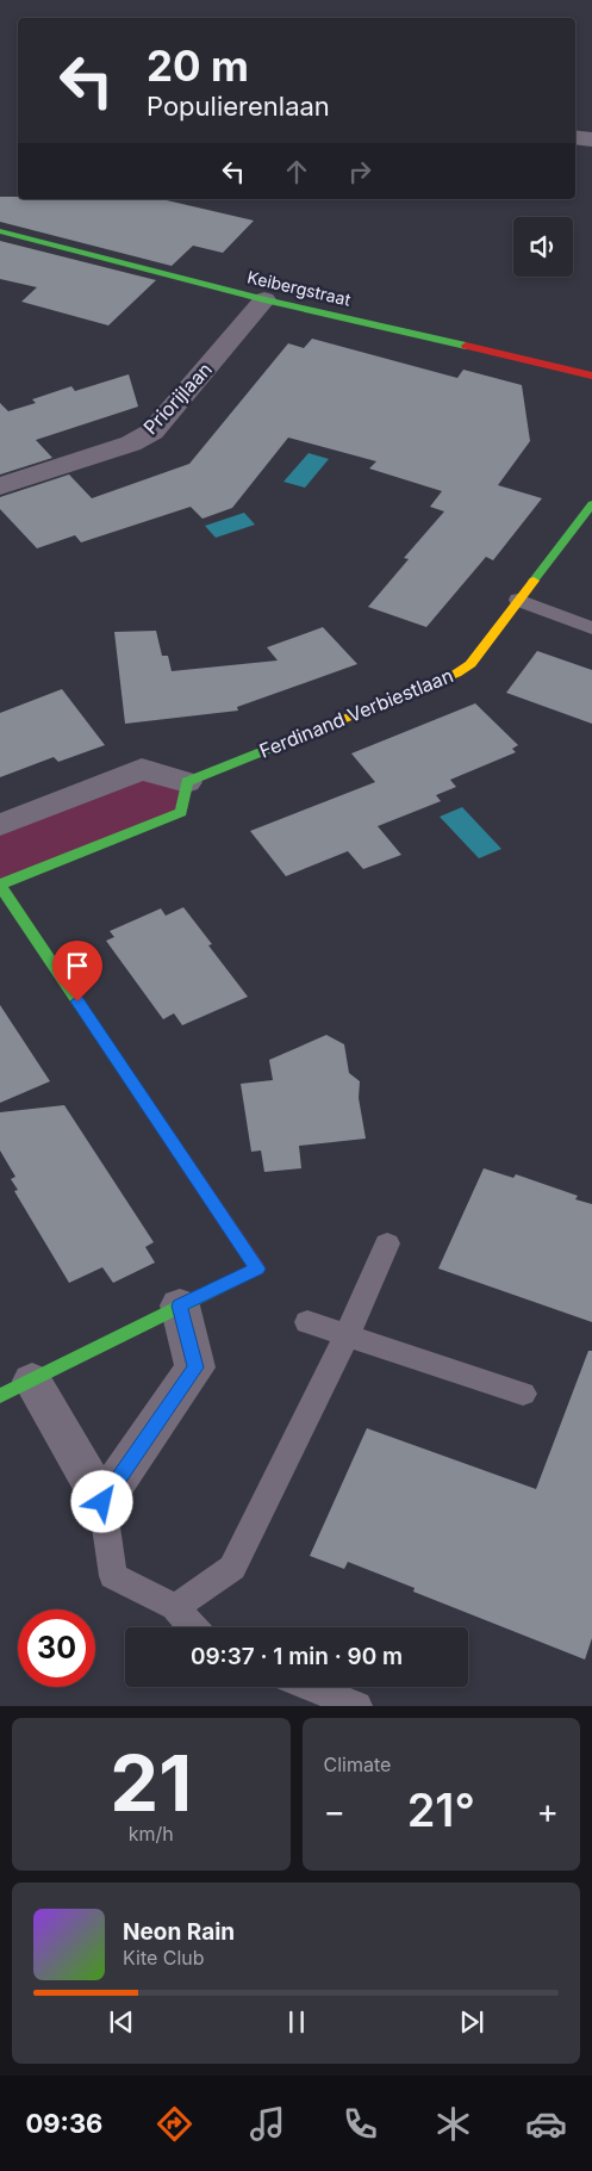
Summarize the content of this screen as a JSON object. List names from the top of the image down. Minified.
{"streets":{"street":["Keibergstraat","Priorijlaan","Ferdinand Verbiestlaan"]},"crossings":[["Keibergstraat","Priorijlaan"]],"page":{"turn":["20 m","Populierenlaan"],"limit":"30","trip":"09:37 · 1 min · 90 m","tile":[["21","km/h"],"Climate"],"heat":["−","21°","+"],"song":["Neon Rain","Kite Club"],"tabs":"09:36"}}
